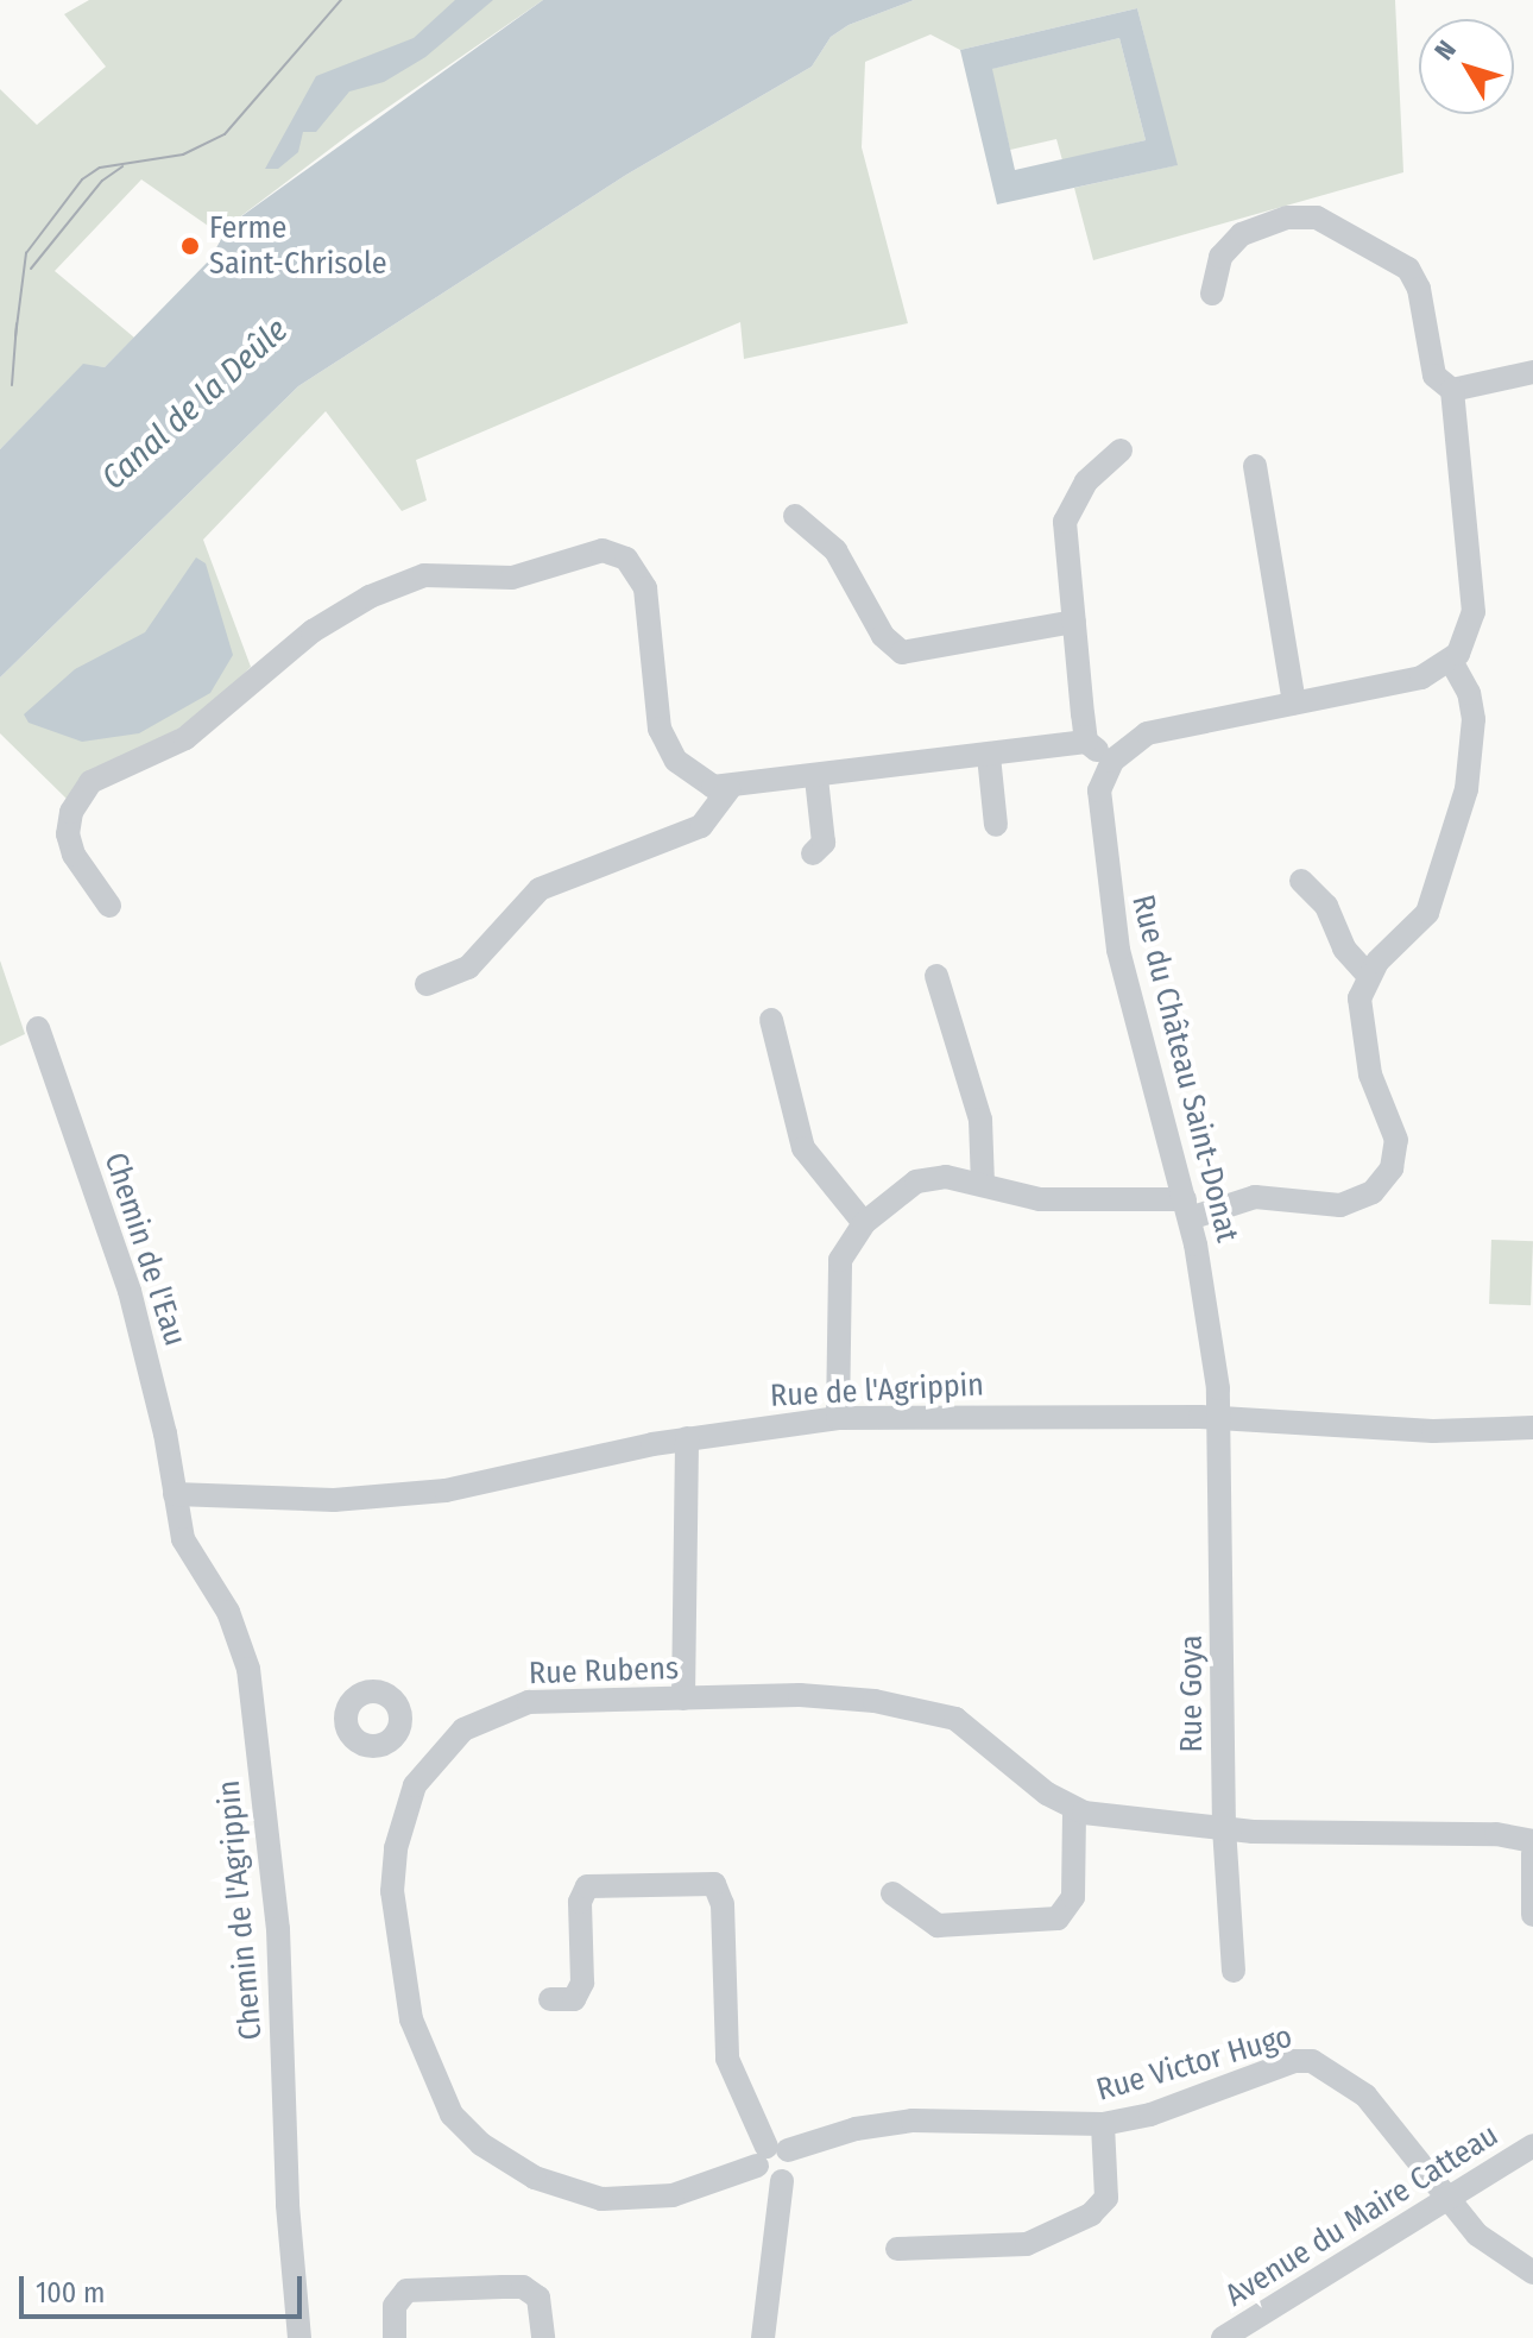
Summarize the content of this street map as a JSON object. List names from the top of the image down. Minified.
{"streets":{"street":["Rue du Château Saint-Donat","Chemin de l'Eau","Rue de l'Agrippin","Rue Rubens","Rue Goya","Chemin de l'Agrippin","Rue Victor Hugo","Avenue du Maire Catteau"]},"crossings":[["Rue du Château Saint-Donat","Rue de l'Agrippin"],["Rue du Château Saint-Donat","Rue Goya"],["Chemin de l'Eau","Rue de l'Agrippin"],["Chemin de l'Eau","Chemin de l'Agrippin"],["Rue de l'Agrippin","Rue Goya"],["Rue de l'Agrippin","Chemin de l'Agrippin"],["Rue Rubens","Rue Victor Hugo"],["Rue Victor Hugo","Avenue du Maire Catteau"]],"water":["Canal de la Deûle"],"places":["Ferme Saint-Chrisole"],"scale_bar":"100 m","north":"top left"}
